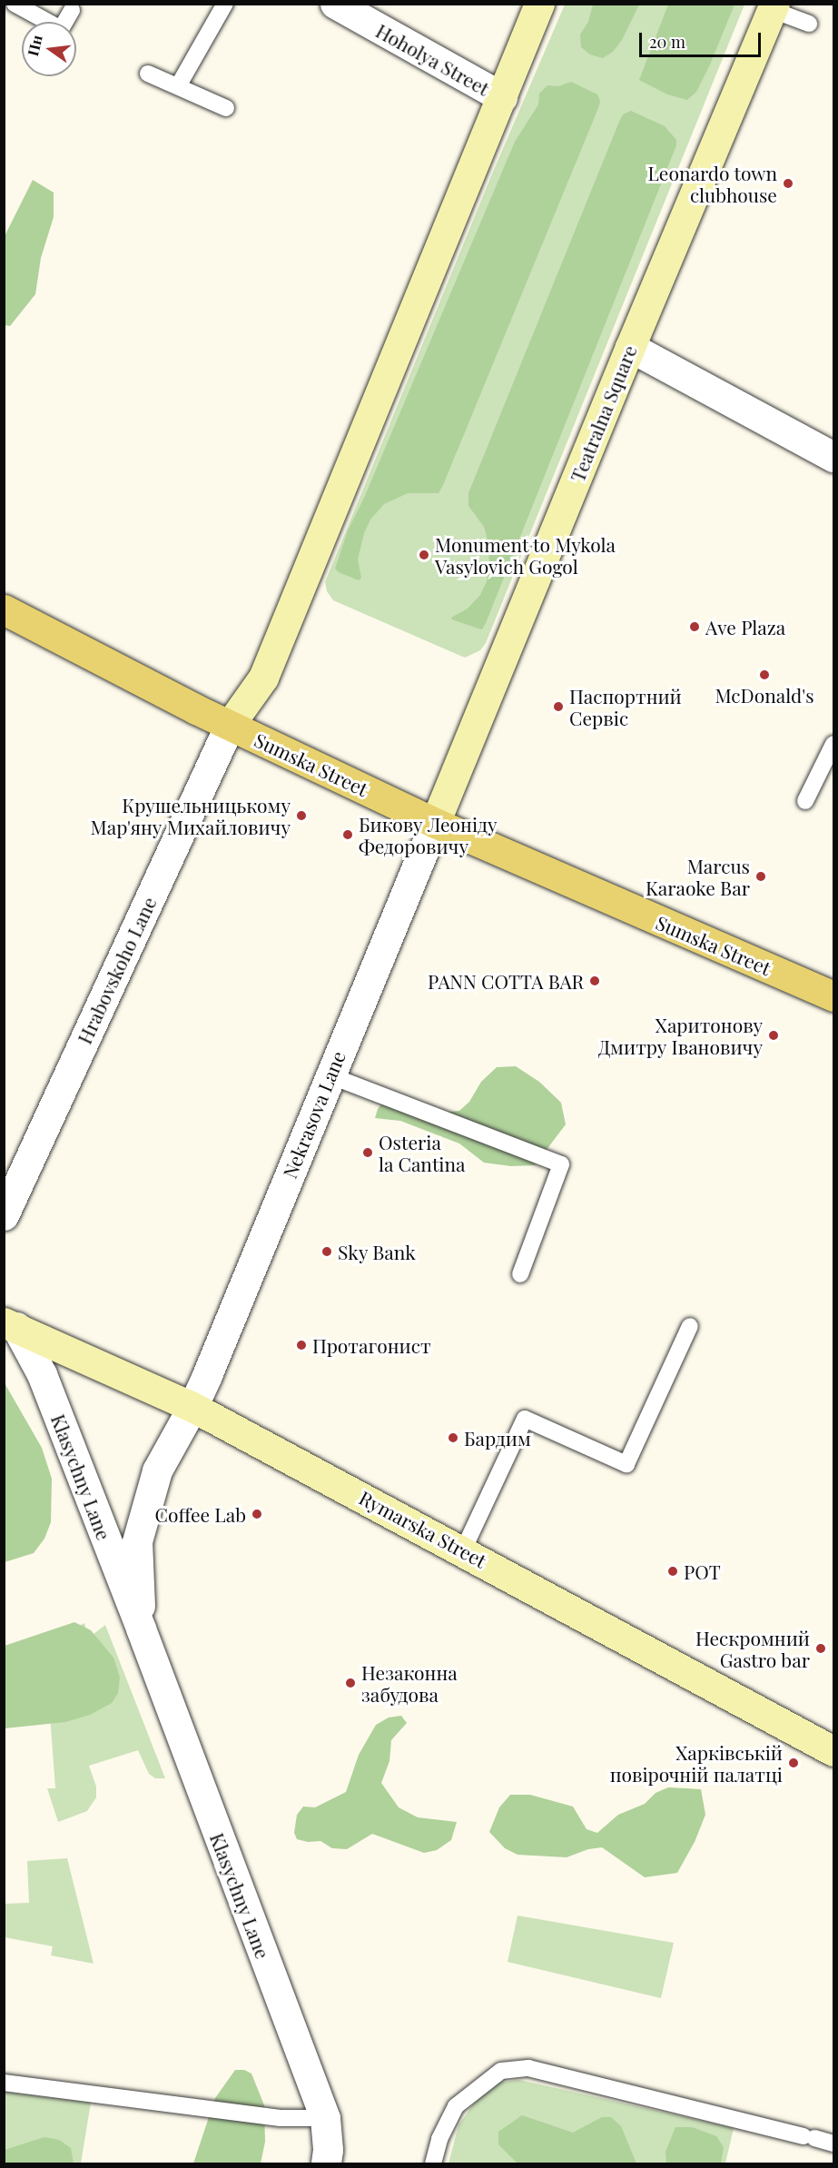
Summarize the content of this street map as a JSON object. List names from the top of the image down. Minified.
{"streets":{"main road":["Sumska Street"],"street":["Hoholya Street","Teatralna Square","Hrabovskoho Lane","Nekrasova Lane","Klasychny Lane","Rymarska Street"]},"crossings":[["Teatralna Square","Sumska Street"],["Teatralna Square","Nekrasova Lane"],["Sumska Street","Hrabovskoho Lane"],["Sumska Street","Nekrasova Lane"],["Nekrasova Lane","Klasychny Lane"],["Nekrasova Lane","Rymarska Street"],["Klasychny Lane","Rymarska Street"]],"places":["Leonardo town clubhouse","Monument to Mykola Vasylovich Gogol","Ave Plaza","McDonald's","Паспортний Сервіс","Крушельницькому Мар'яну Михайловичу","Бикову Леоніду Федоровичу","Marcus Karaoke Bar","PANN COTTA BAR","Харитонову Дмитру Івановичу","Osteria la Cantina","Sky Bank","Протагонист","Бардим","Coffee Lab","РОТ","Нескромний Gastro bar","Незаконна забудова","Харківській повірочній палатці"],"scale_bar":"20 m","north":"left"}
